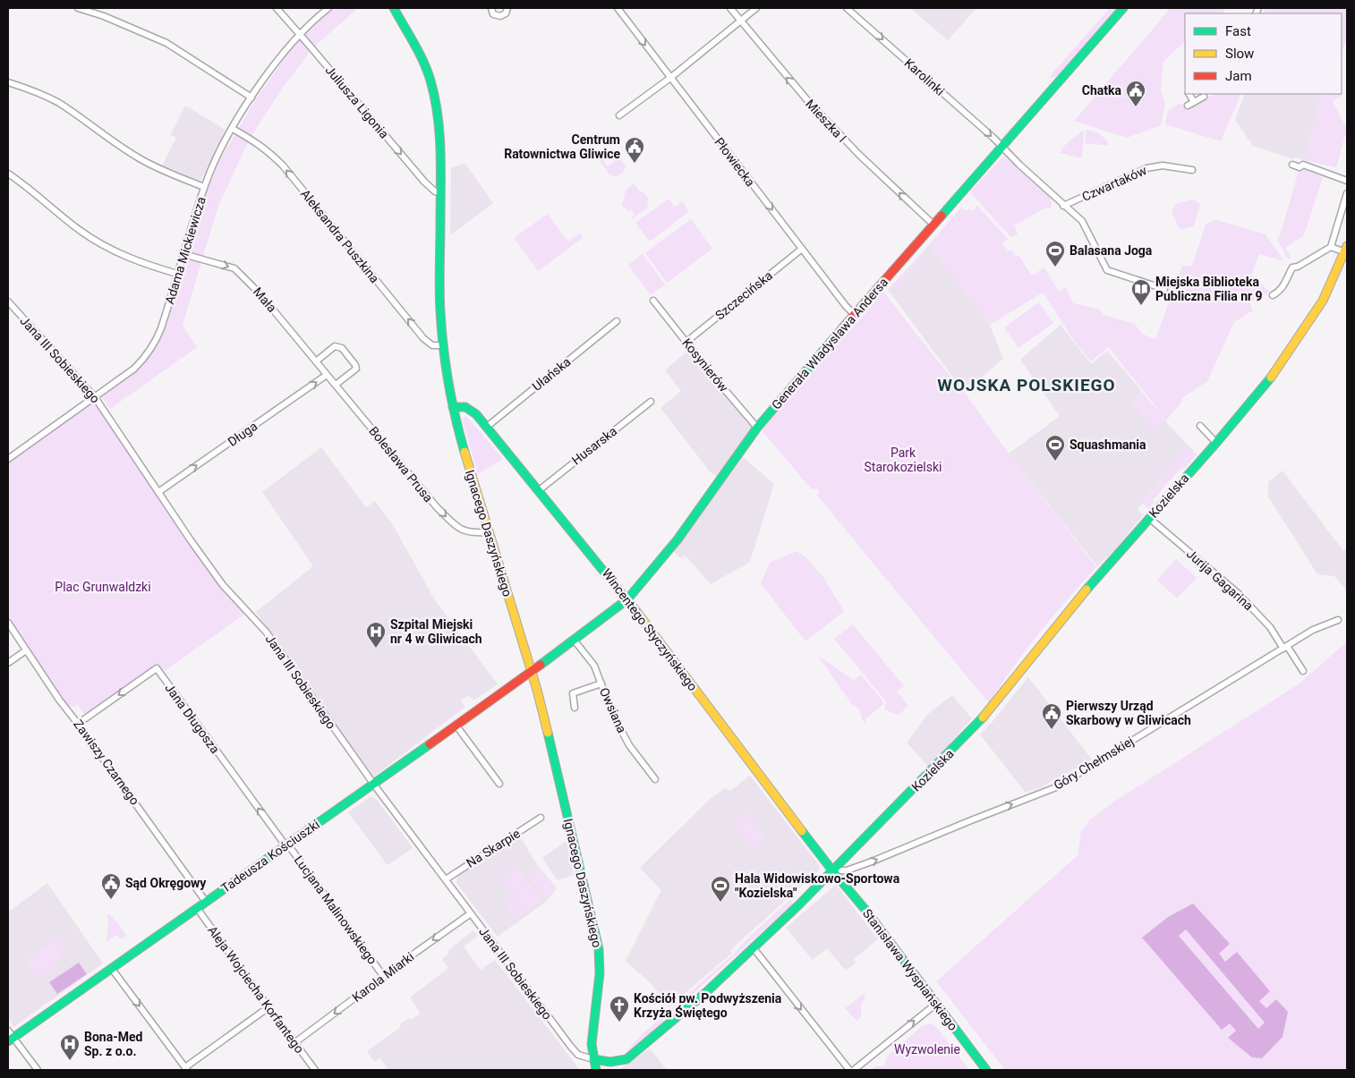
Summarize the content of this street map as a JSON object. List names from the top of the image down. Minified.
{"streets":{"street":["Karolinki","Juliusza Ligonia","Mieszka I","Płowiecka","Czwartaków","Aleksandra Puszkina","Adama Mickiewicza","Szczecińska","Mała","Generała Władysława Andersa","Jana III Sobieskiego","Kosynierów","Ułańska","Długa","Husarska","Bolesława Prusa","Kozielska","Ignacego Daszyńskiego","Jurija Gagarina","Wincentego Styczyńskiego","Owsiana","Jana Długosza","Zawiszy Czarnego","Góry Chełmskiej","Na Skarpie","Tadeusza Kościuszki","Lucjana Malinowskiego","Stanisława Wyspiańskiego","Karola Miarki","Aleja Wojciecha Korfantego"]},"crossings":[["Karolinki","Czwartaków"],["Karolinki","Generała Władysława Andersa"],["Juliusza Ligonia","Adama Mickiewicza"],["Juliusza Ligonia","Ignacego Daszyńskiego"],["Mieszka I","Generała Władysława Andersa"],["Płowiecka","Szczecińska"],["Płowiecka","Generała Władysława Andersa"],["Czwartaków","Generała Władysława Andersa"],["Aleksandra Puszkina","Adama Mickiewicza"],["Aleksandra Puszkina","Ignacego Daszyńskiego"],["Adama Mickiewicza","Mała"],["Adama Mickiewicza","Jana III Sobieskiego"],["Szczecińska","Kosynierów"],["Mała","Długa"],["Mała","Bolesława Prusa"],["Generała Władysława Andersa","Kosynierów"],["Generała Władysława Andersa","Ignacego Daszyńskiego"],["Generała Władysława Andersa","Wincentego Styczyńskiego"],["Generała Władysława Andersa","Owsiana"],["Generała Władysława Andersa","Tadeusza Kościuszki"],["Jana III Sobieskiego","Długa"],["Jana III Sobieskiego","Ignacego Daszyńskiego"],["Jana III Sobieskiego","Na Skarpie"],["Jana III Sobieskiego","Tadeusza Kościuszki"],["Jana III Sobieskiego","Karola Miarki"],["Ułańska","Wincentego Styczyńskiego"],["Długa","Bolesława Prusa"],["Husarska","Wincentego Styczyńskiego"],["Bolesława Prusa","Ignacego Daszyńskiego"],["Kozielska","Jurija Gagarina"],["Kozielska","Wincentego Styczyńskiego"],["Kozielska","Góry Chełmskiej"],["Kozielska","Stanisława Wyspiańskiego"],["Ignacego Daszyńskiego","Wincentego Styczyńskiego"],["Ignacego Daszyńskiego","Tadeusza Kościuszki"],["Jurija Gagarina","Góry Chełmskiej"],["Wincentego Styczyńskiego","Góry Chełmskiej"],["Wincentego Styczyńskiego","Stanisława Wyspiańskiego"],["Jana Długosza","Zawiszy Czarnego"],["Jana Długosza","Tadeusza Kościuszki"],["Jana Długosza","Lucjana Malinowskiego"],["Zawiszy Czarnego","Tadeusza Kościuszki"],["Góry Chełmskiej","Stanisława Wyspiańskiego"],["Tadeusza Kościuszki","Lucjana Malinowskiego"],["Tadeusza Kościuszki","Aleja Wojciecha Korfantego"],["Lucjana Malinowskiego","Karola Miarki"],["Karola Miarki","Aleja Wojciecha Korfantego"]],"one_way":["Karolinki","Juliusza Ligonia","Mieszka I","Płowiecka","Aleksandra Puszkina","Mała","Długa","Bolesława Prusa","Góry Chełmskiej","Karola Miarki"],"districts":["WOJSKA POLSKIEGO"],"parks":["Park Starokozielski","Plac Grunwaldzki","Wyzwolenie"],"places":{"public building":["Chatka","Centrum Ratownictwa Gliwice","Pierwszy Urząd Skarbowy w Gliwicach","Sąd Okręgowy"],"sports":["Balasana Joga","Squashmania","Hala Widowiskowo-Sportowa \"Kozielska\""],"library":["Miejska Biblioteka Publiczna Filia nr 9"],"hospital":["Szpital Miejski nr 4 w Gliwicach","Bona-Med Sp. z o.o."],"church":["Kościół pw. Podwyższenia Krzyża Świętego"]},"legend":["Fast","Slow","Jam"]}
